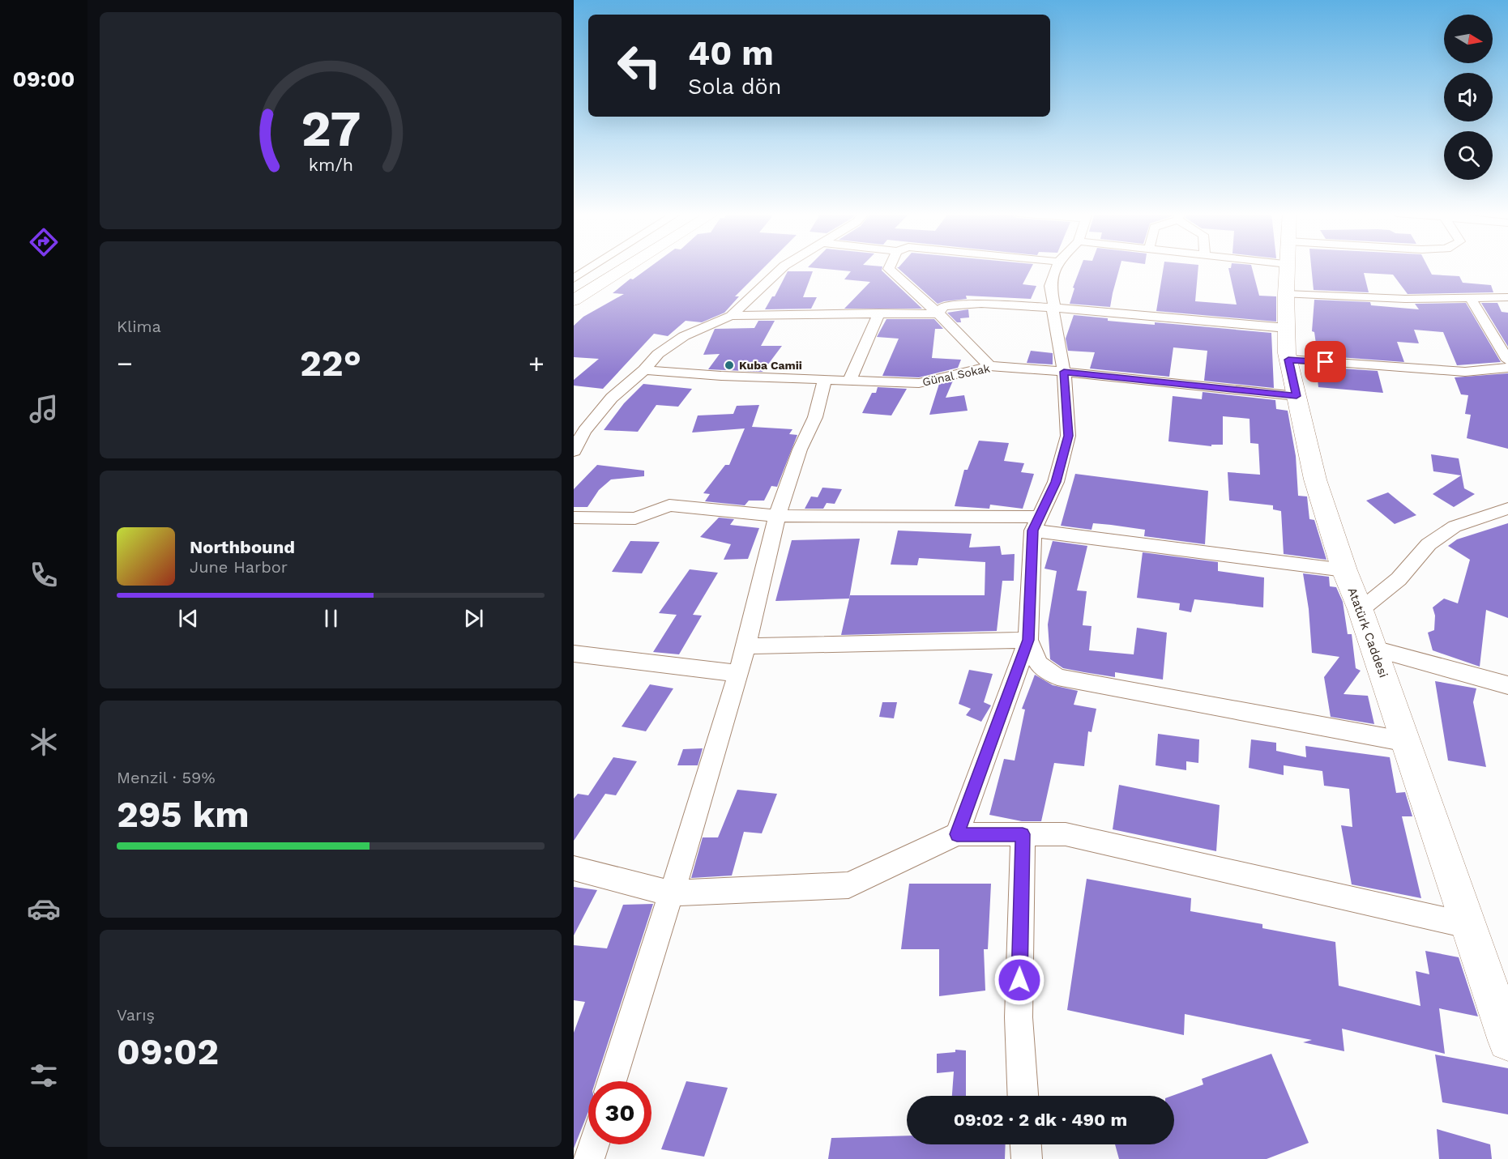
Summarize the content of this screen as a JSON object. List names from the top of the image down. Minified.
{"streets":{"street":["Günal Sokak","Atatürk Caddesi"]},"crossings":[["Günal Sokak","Atatürk Caddesi"]],"places":["Kuba Camii"],"north":"right","page":{"tabs":"09:00","turn":["40 m","Sola dön"],"tile":["Klima",["Menzil · 59%","295 km"],["Varış","09:02"]],"heat":["−","22°","+"],"song":["Northbound","June Harbor"],"limit":"30","trip":"09:02 · 2 dk · 490 m","gauge":["27","km/h"]}}
